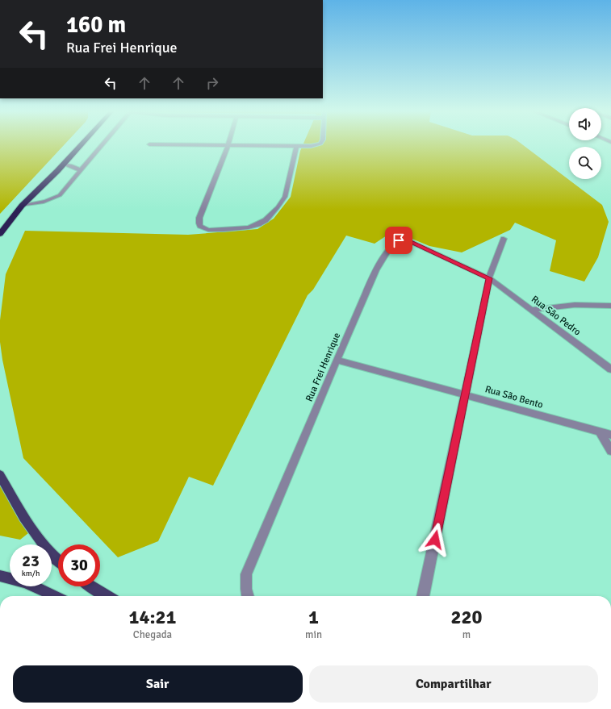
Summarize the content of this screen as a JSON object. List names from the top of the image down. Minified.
{"streets":{"street":["Rua São Pedro","Rua Frei Henrique","Rua São Bento"]},"crossings":[["Rua São Pedro","Rua Frei Henrique"],["Rua Frei Henrique","Rua São Bento"]],"page":{"turn":["160 m","Rua Frei Henrique"],"speed":"23 km/h","limit":"30","eta":["14:21","Chegada","1","min","220","m"],"buttons":["Sair","Compartilhar"]}}
